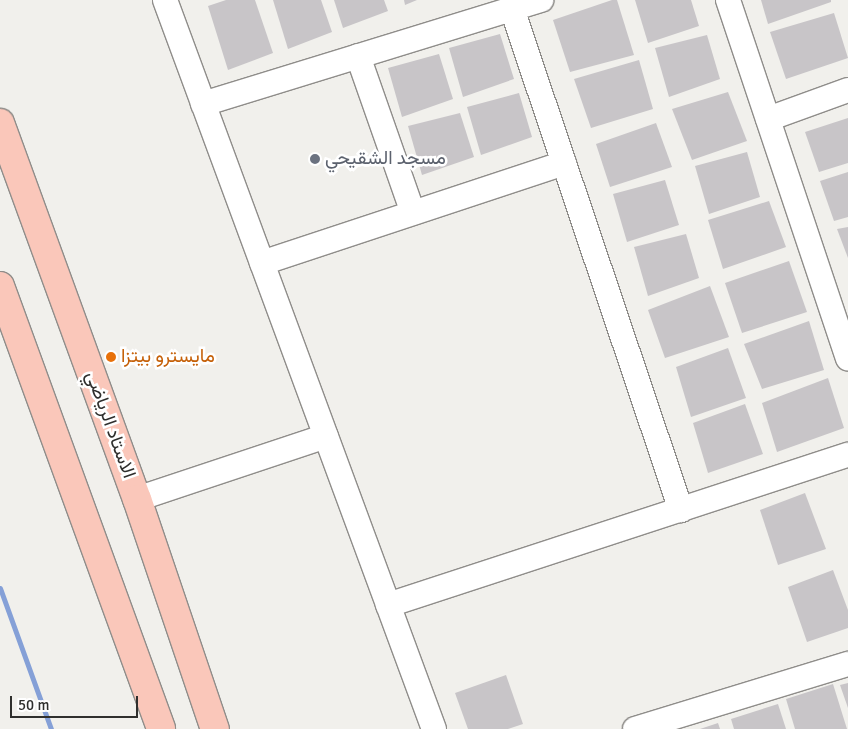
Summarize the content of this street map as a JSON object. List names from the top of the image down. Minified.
{"streets":{"main road":["الاستاد الرياضي"]},"places":["مسجد الشقيحي","مايسترو بيتزا"],"scale_bar":"50 m"}
